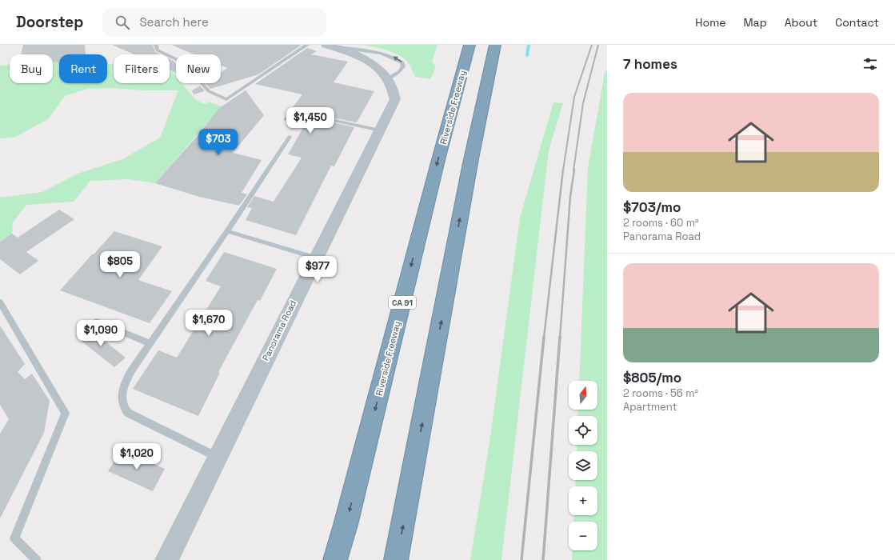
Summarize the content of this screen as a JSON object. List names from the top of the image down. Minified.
{"streets":{"highway":["Riverside Freeway","CA 91"],"street":["Panorama Road"]},"north":"top","page":{"header":"Doorstep","search":"Search here","nav":["Home","Map","About","Contact"],"heading":"7 homes","chip":["Buy","Rent","Filters","New"],"list":[{"name":"$703/mo","note":"2 rooms · 60 m² · Panorama Road"},{"name":"$805/mo","note":"2 rooms · 56 m² · Apartment"}],"price":["$1,450","$703","$805","$977","$1,670","$1,090","$1,020"],"map_buttons":["+","−"]}}
